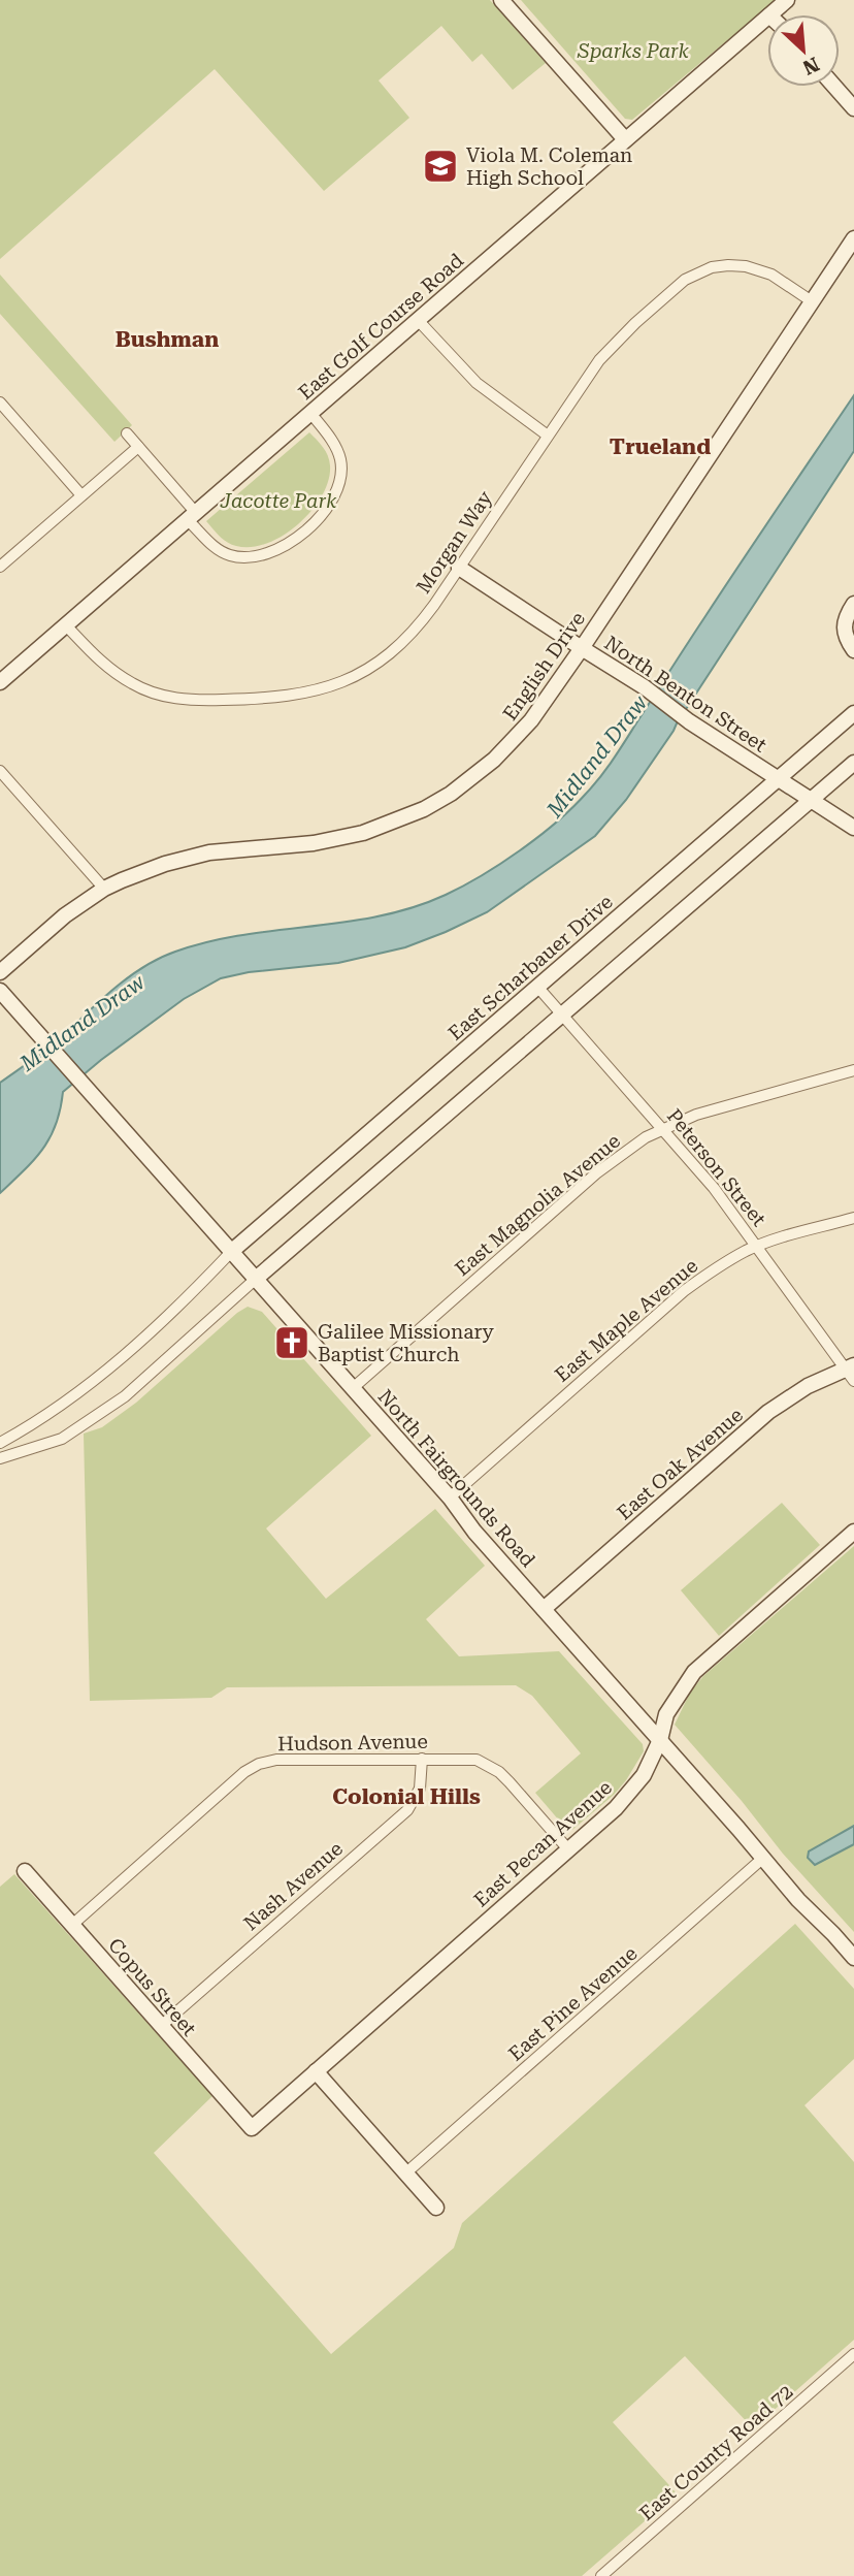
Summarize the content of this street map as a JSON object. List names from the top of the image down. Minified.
{"streets":{"street":["East Golf Course Road","Morgan Way","English Drive","North Benton Street","East Scharbauer Drive","Peterson Street","East Magnolia Avenue","East Maple Avenue","East Oak Avenue","North Fairgrounds Road","Hudson Avenue","East Pecan Avenue","Nash Avenue","Copus Street","East Pine Avenue","East County Road 72"]},"crossings":[["East Golf Course Road","Morgan Way"],["Morgan Way","English Drive"],["Morgan Way","North Benton Street"],["English Drive","North Benton Street"],["North Benton Street","East Scharbauer Drive"],["East Scharbauer Drive","Peterson Street"],["East Scharbauer Drive","North Fairgrounds Road"],["Peterson Street","East Magnolia Avenue"],["Peterson Street","East Maple Avenue"],["Peterson Street","East Oak Avenue"],["East Magnolia Avenue","North Fairgrounds Road"],["East Maple Avenue","North Fairgrounds Road"],["East Oak Avenue","North Fairgrounds Road"],["North Fairgrounds Road","East Pecan Avenue"],["North Fairgrounds Road","East Pine Avenue"],["Hudson Avenue","East Pecan Avenue"],["Hudson Avenue","Nash Avenue"],["Hudson Avenue","Copus Street"],["East Pecan Avenue","Copus Street"],["Nash Avenue","Copus Street"]],"districts":["Bushman","Trueland","Colonial Hills"],"water":["Midland Draw"],"parks":["Sparks Park","Jacotte Park"],"places":{"school or university":["Viola M. Coleman High School"],"church":["Galilee Missionary Baptist Church"]},"north":"bottom right"}
